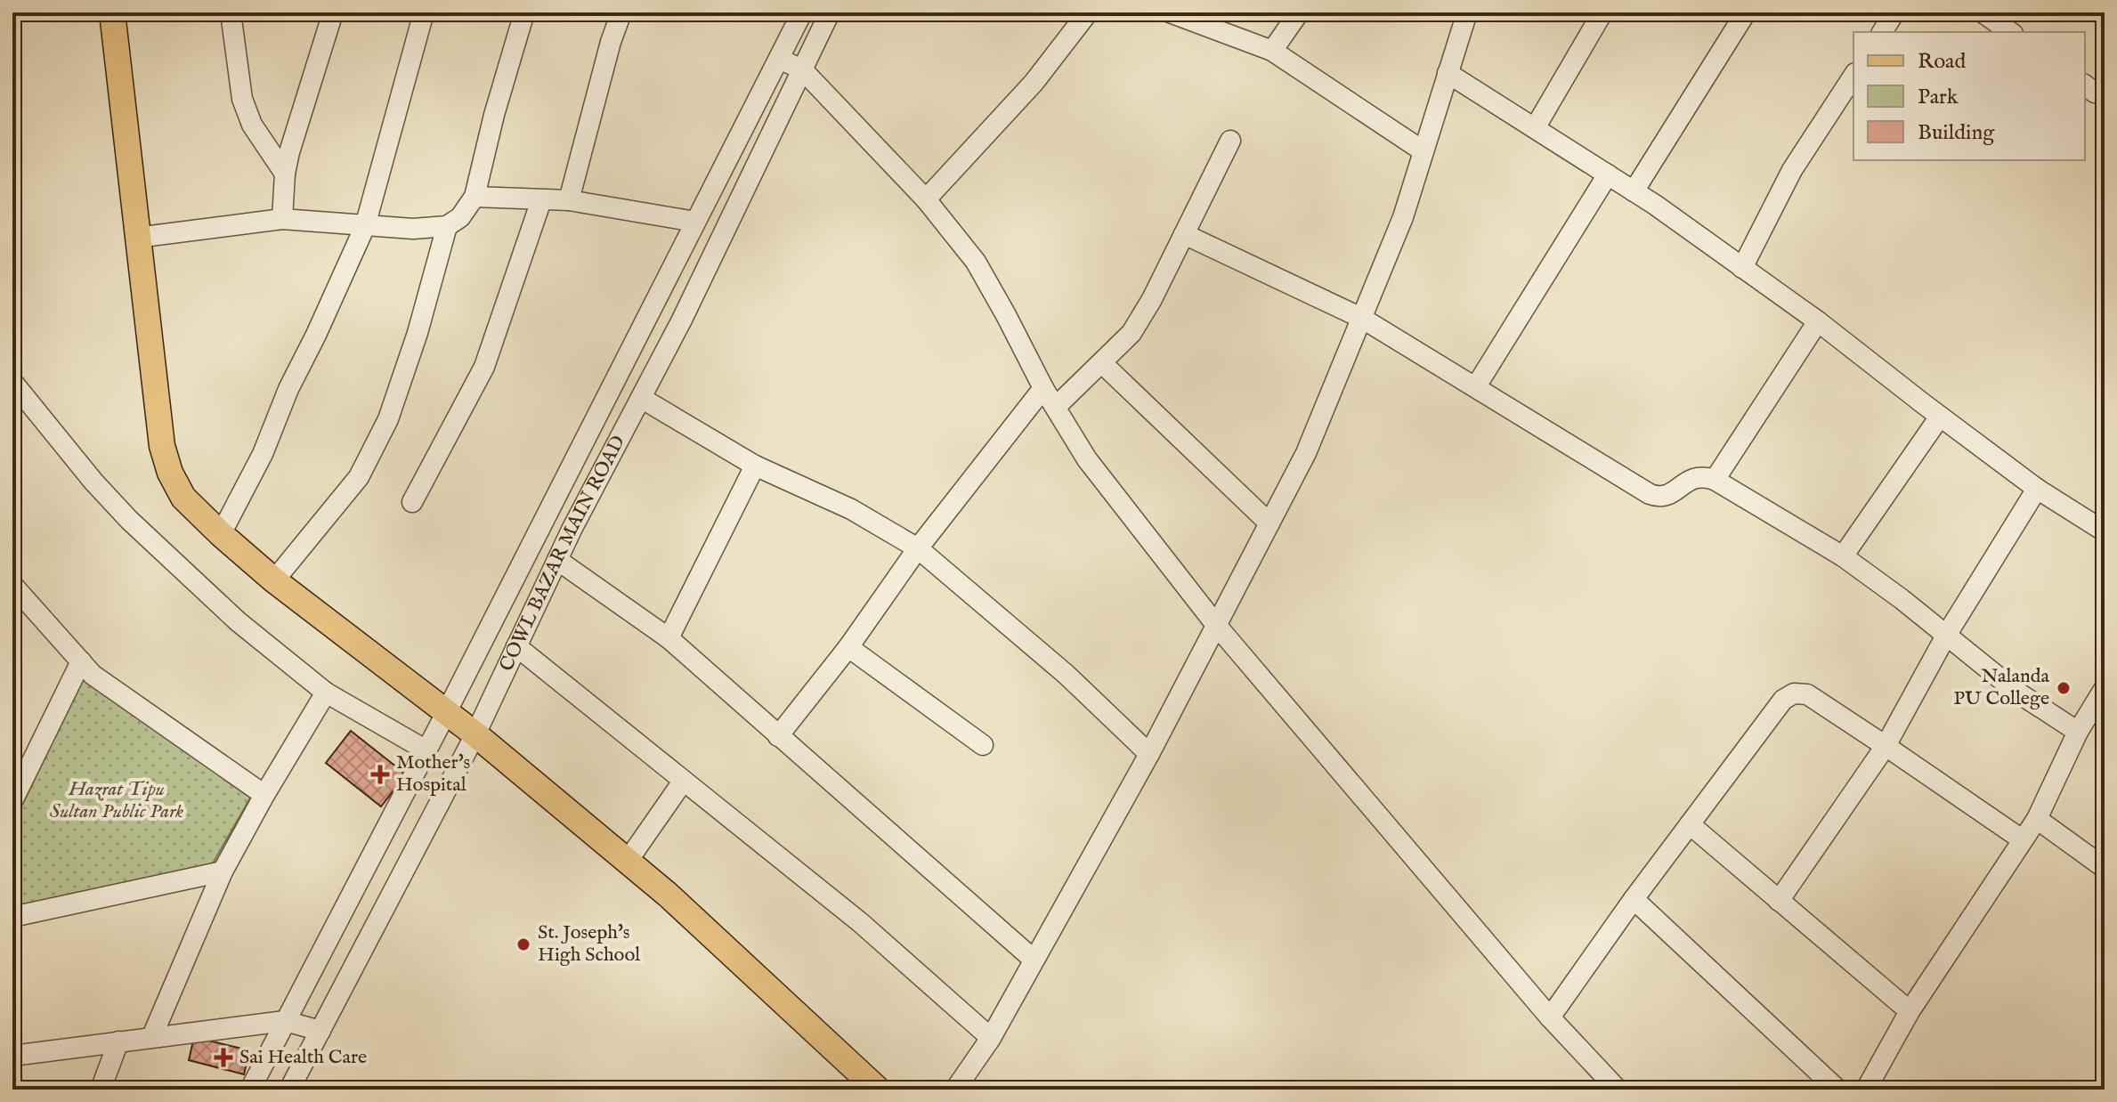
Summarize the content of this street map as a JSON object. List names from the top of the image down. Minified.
{"streets":{"street":["COWL BAZAR MAIN ROAD"]},"parks":["Hazrat Tipu Sultan Public Park"],"places":{"other":["Nalanda PU College","St. Joseph's High School"],"health":["Mother's Hospital","Sai Health Care"]},"legend":["Road","Park","Building"]}
